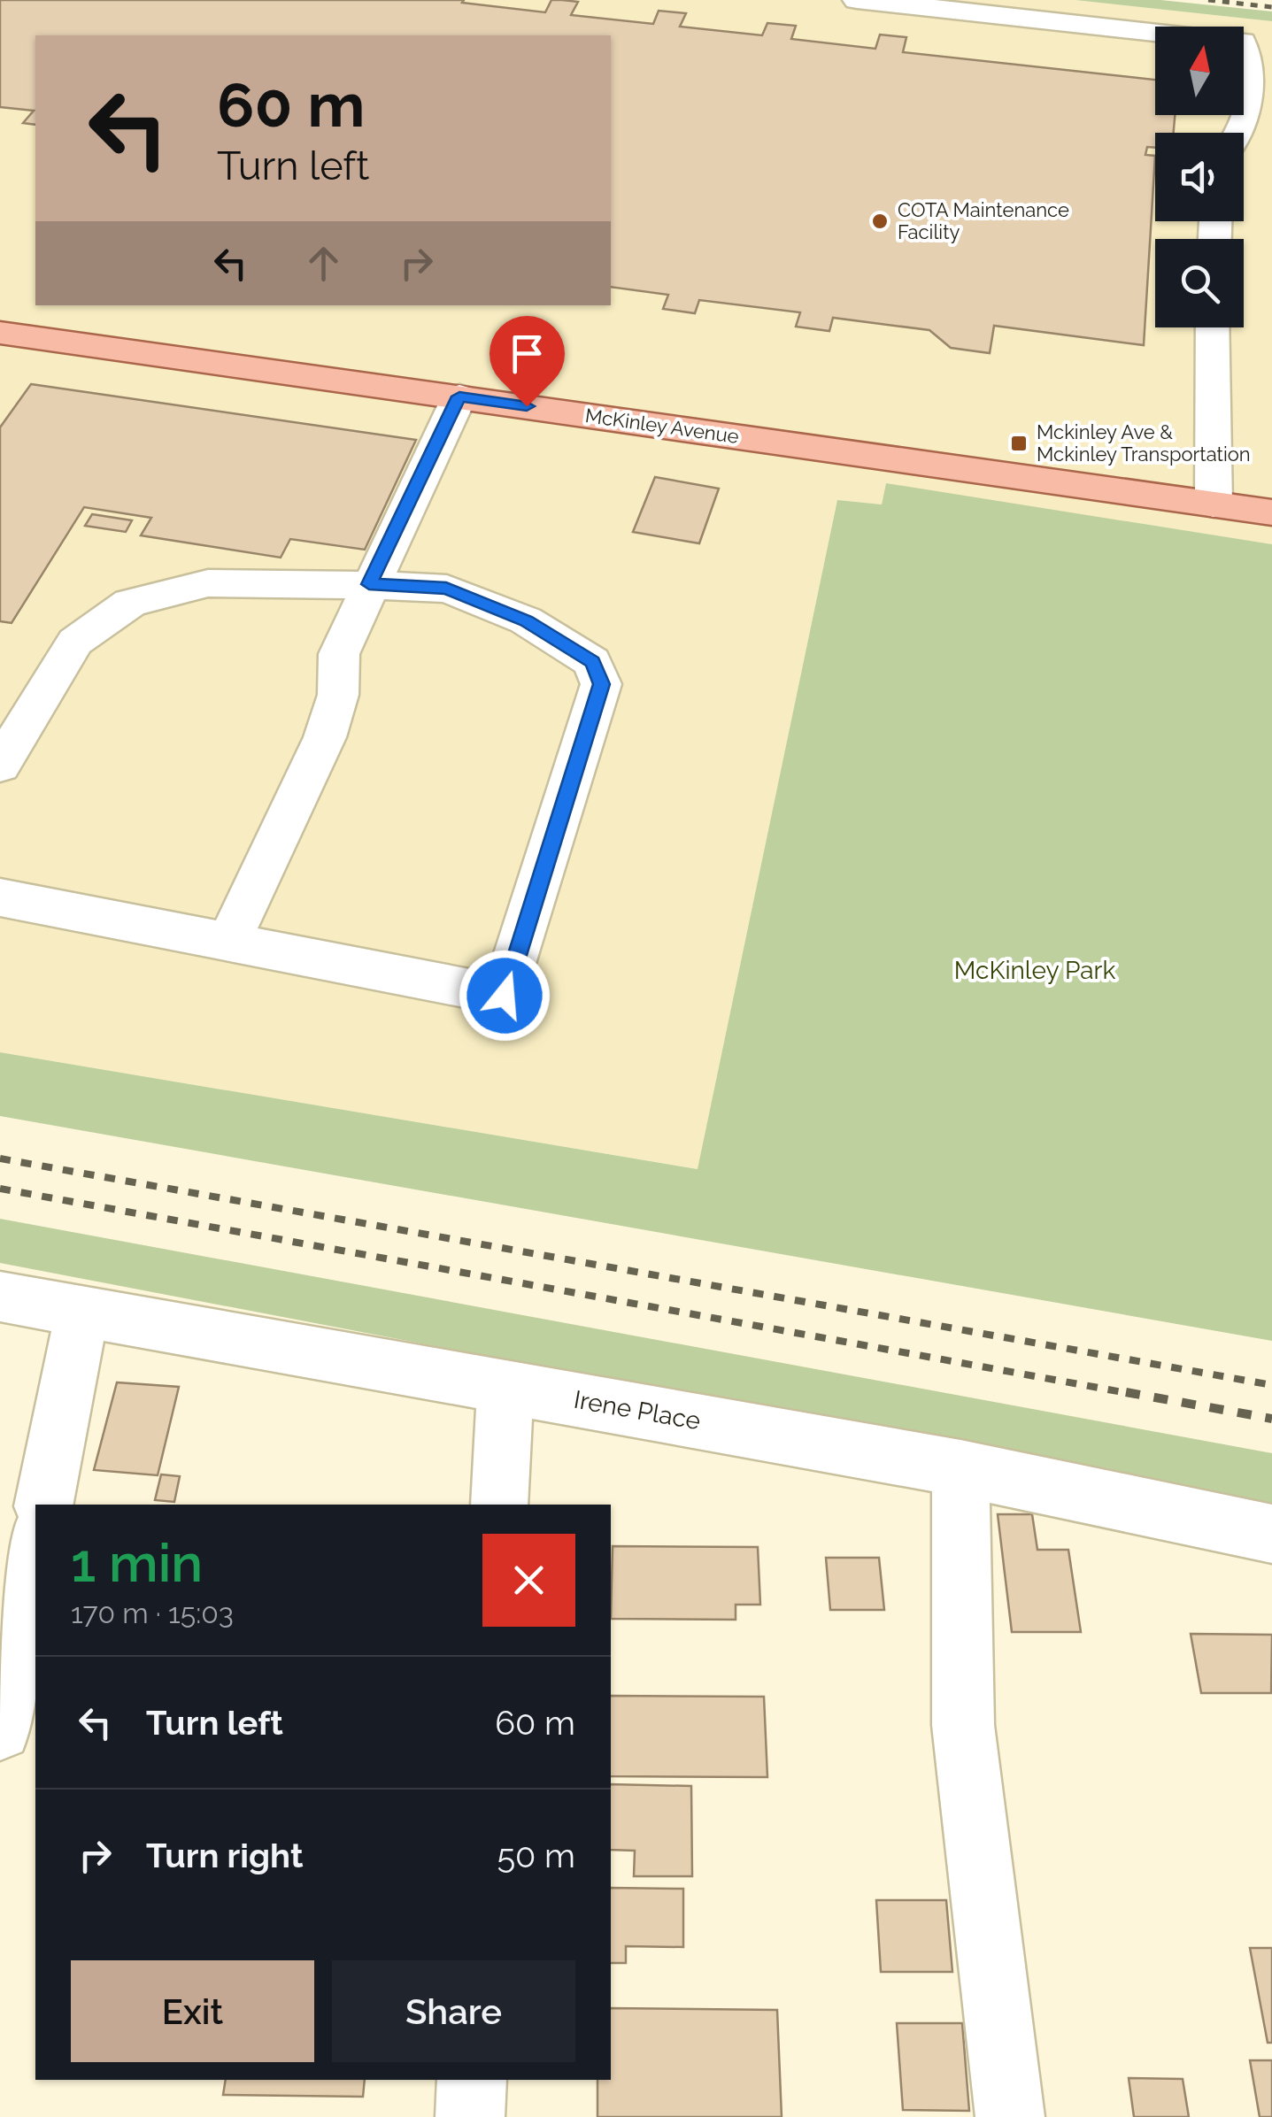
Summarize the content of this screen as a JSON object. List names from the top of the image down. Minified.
{"streets":{"main road":["McKinley Avenue"],"street":["Irene Place"]},"parks":["McKinley Park"],"places":{"other":["COTA Maintenance Facility"],"transit":["Mckinley Ave & Mckinley Transportation"]},"north":"top","page":{"turn":["60 m","Turn left"],"heading":["1 min","170 m · 15:03"],"list":[{"name":"Turn left","value":"60 m"},{"name":"Turn right","value":"50 m"}],"buttons":["Exit","Share"]}}
